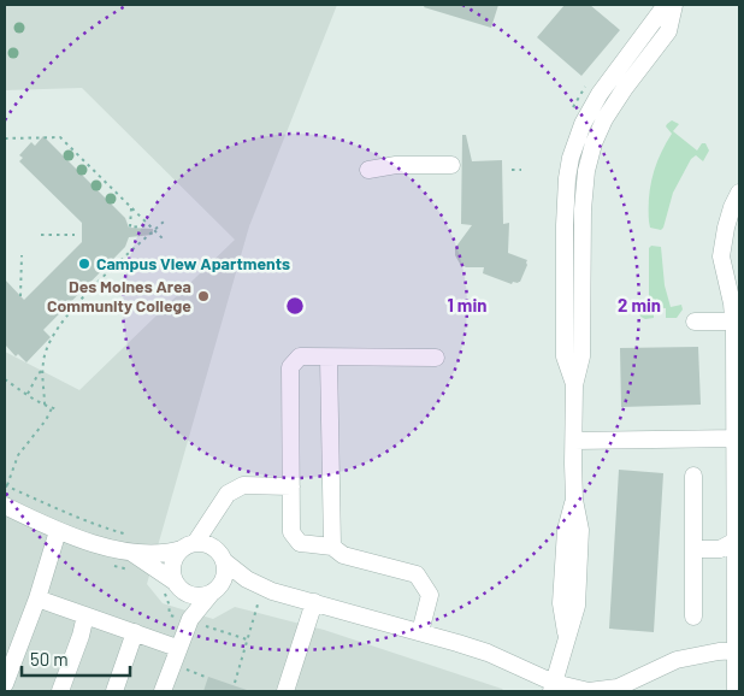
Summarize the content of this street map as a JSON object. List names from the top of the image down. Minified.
{"places":["Campus View Apartments","Des Moines Area Community College"],"scale_bar":"50 m","rings":["1 min","2 min"]}
